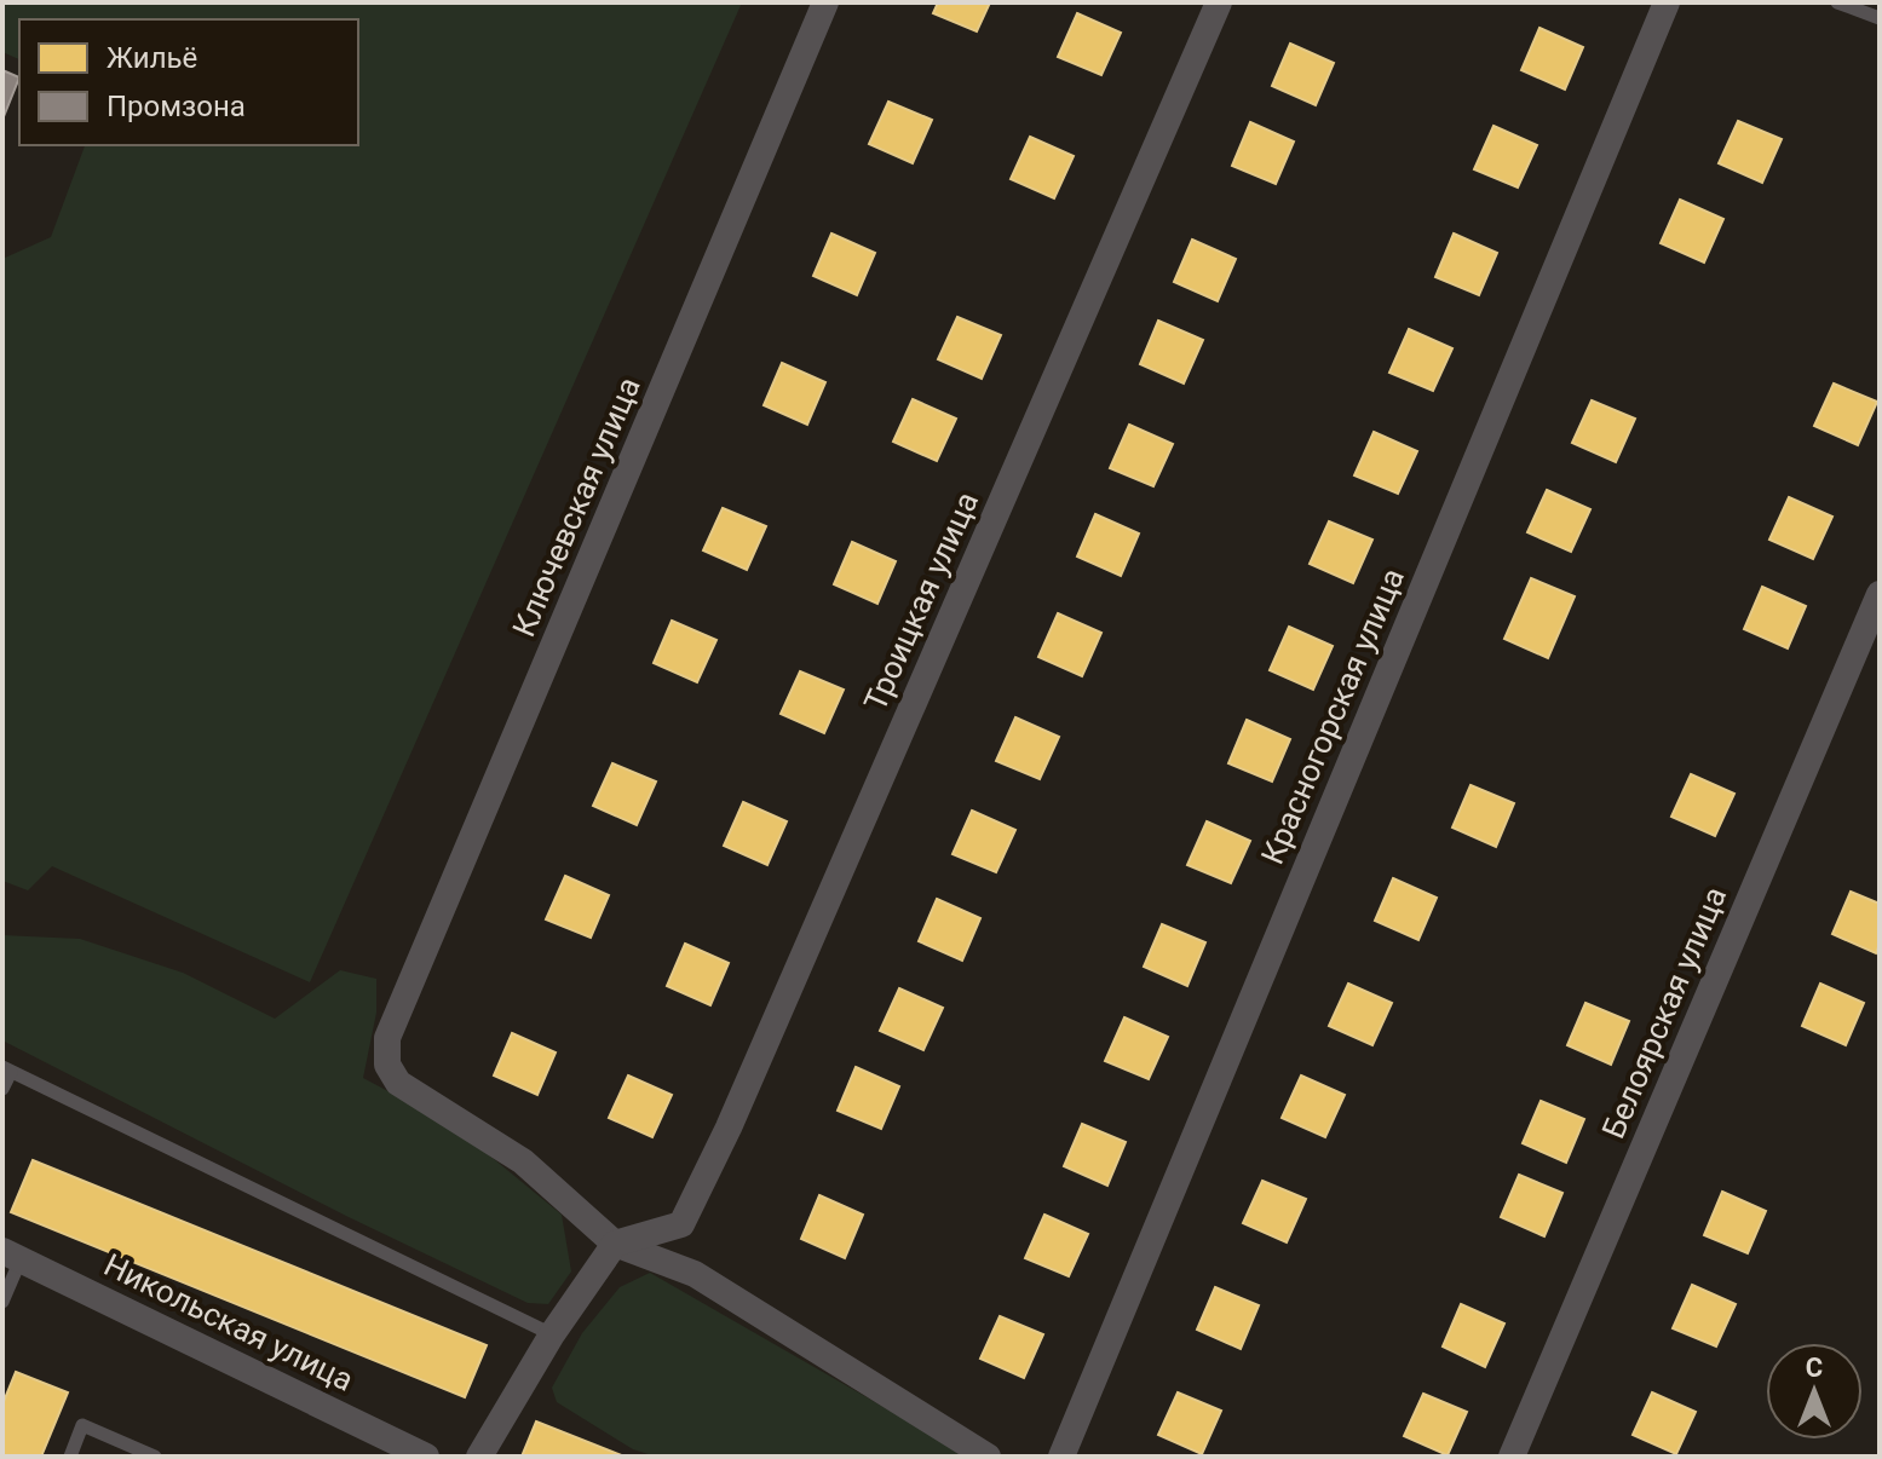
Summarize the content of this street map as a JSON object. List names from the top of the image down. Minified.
{"streets":{"street":["Ключевская улица","Троицкая улица","Красногорская улица","Белоярская улица","Никольская улица"]},"crossings":[["Ключевская улица","Троицкая улица"]],"legend":["Жильё","Промзона"],"north":"top"}
